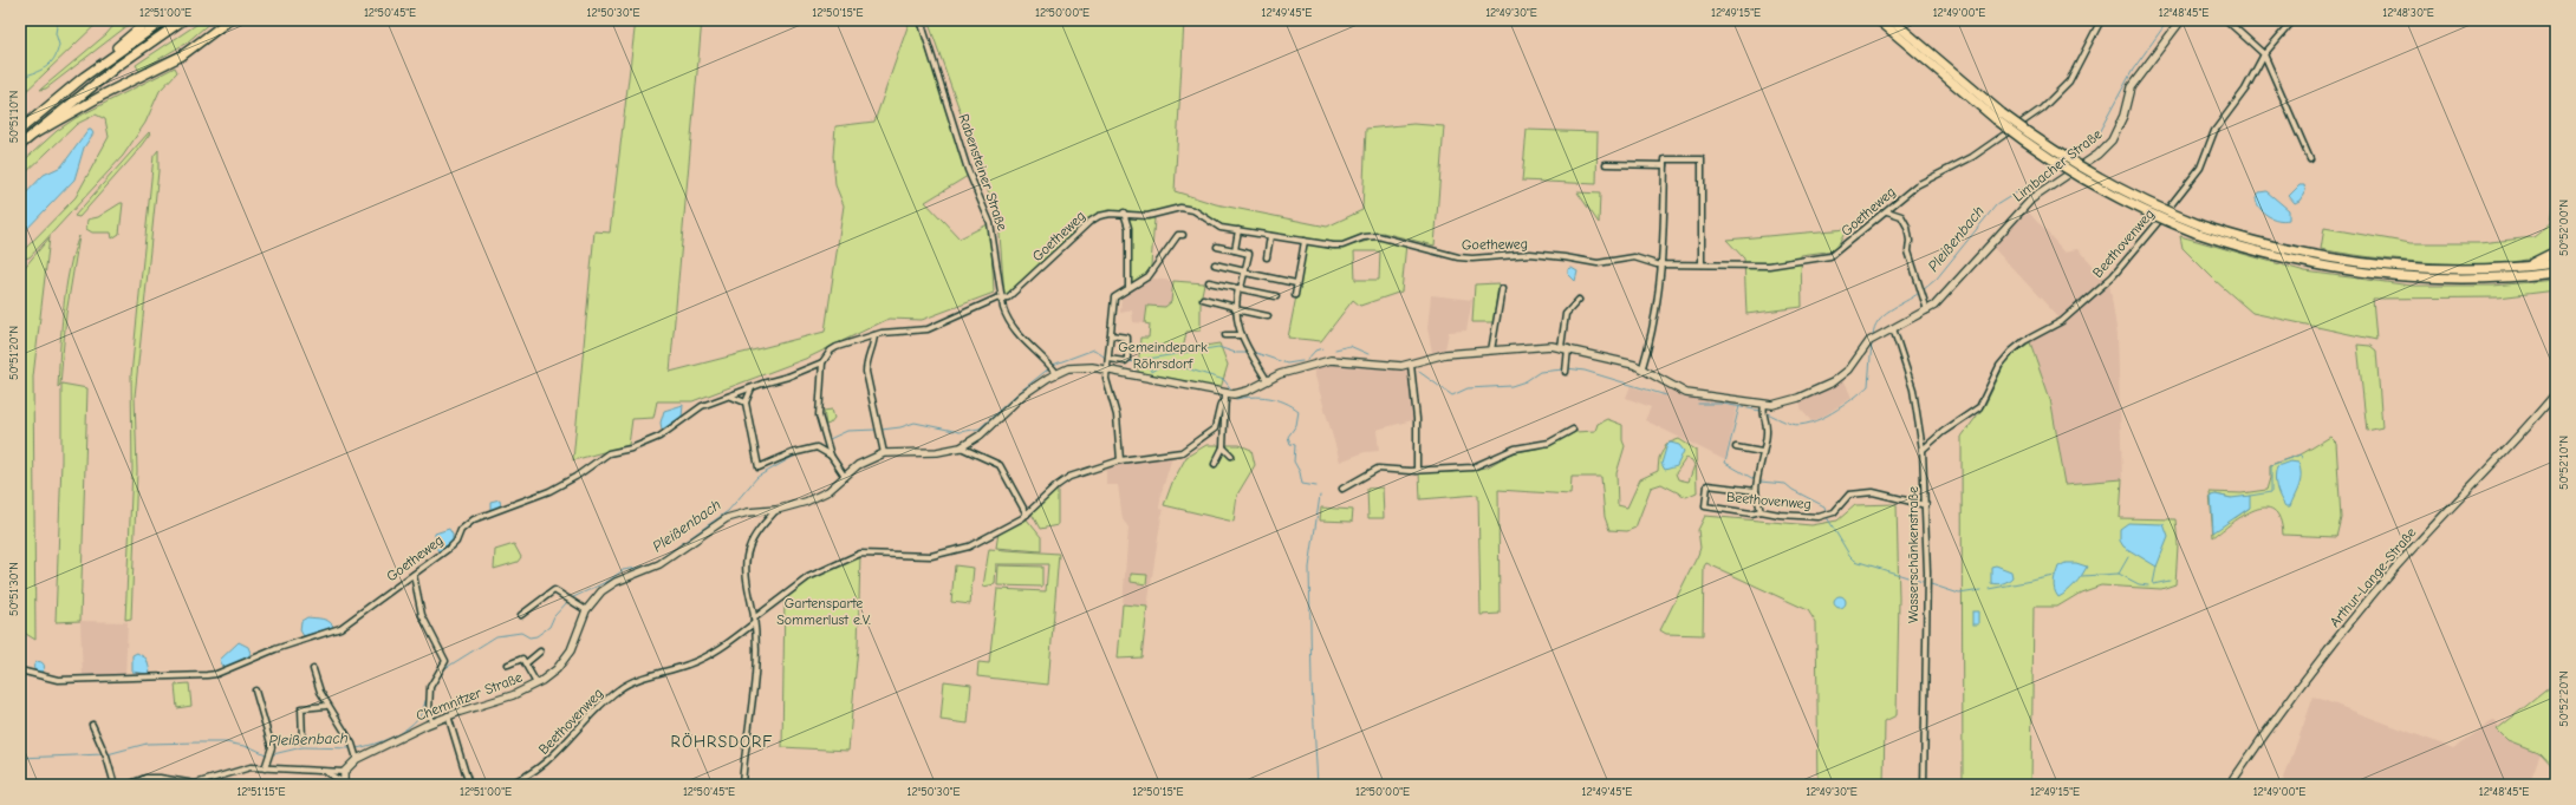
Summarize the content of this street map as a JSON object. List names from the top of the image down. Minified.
{"streets":{"street":["Limbacher Straße","Rabensteiner Straße","Goetheweg","Beethovenweg","Wasserschänkenstraße","Arthur-Lange-Straße","Chemnitzer Straße"]},"crossings":[["Limbacher Straße","Beethovenweg"],["Limbacher Straße","Wasserschänkenstraße"],["Limbacher Straße","Chemnitzer Straße"],["Rabensteiner Straße","Goetheweg"],["Rabensteiner Straße","Chemnitzer Straße"],["Beethovenweg","Wasserschänkenstraße"]],"districts":["RÖHRSDORF"],"water":["Pleißenbach"],"parks":["Gemeindepark Röhrsdorf","Gartensparte Sommerlust e.V."],"coordinates":["12°51'00\"E","12°50'45\"E","12°50'30\"E","12°50'15\"E","12°50'00\"E","12°49'45\"E","12°49'30\"E","12°49'15\"E","12°49'00\"E","12°48'45\"E","12°48'30\"E","50°51'10\"N","50°52'00\"N","50°51'20\"N","50°52'10\"N","50°51'30\"N","50°52'20\"N","12°51'15\"E"]}
